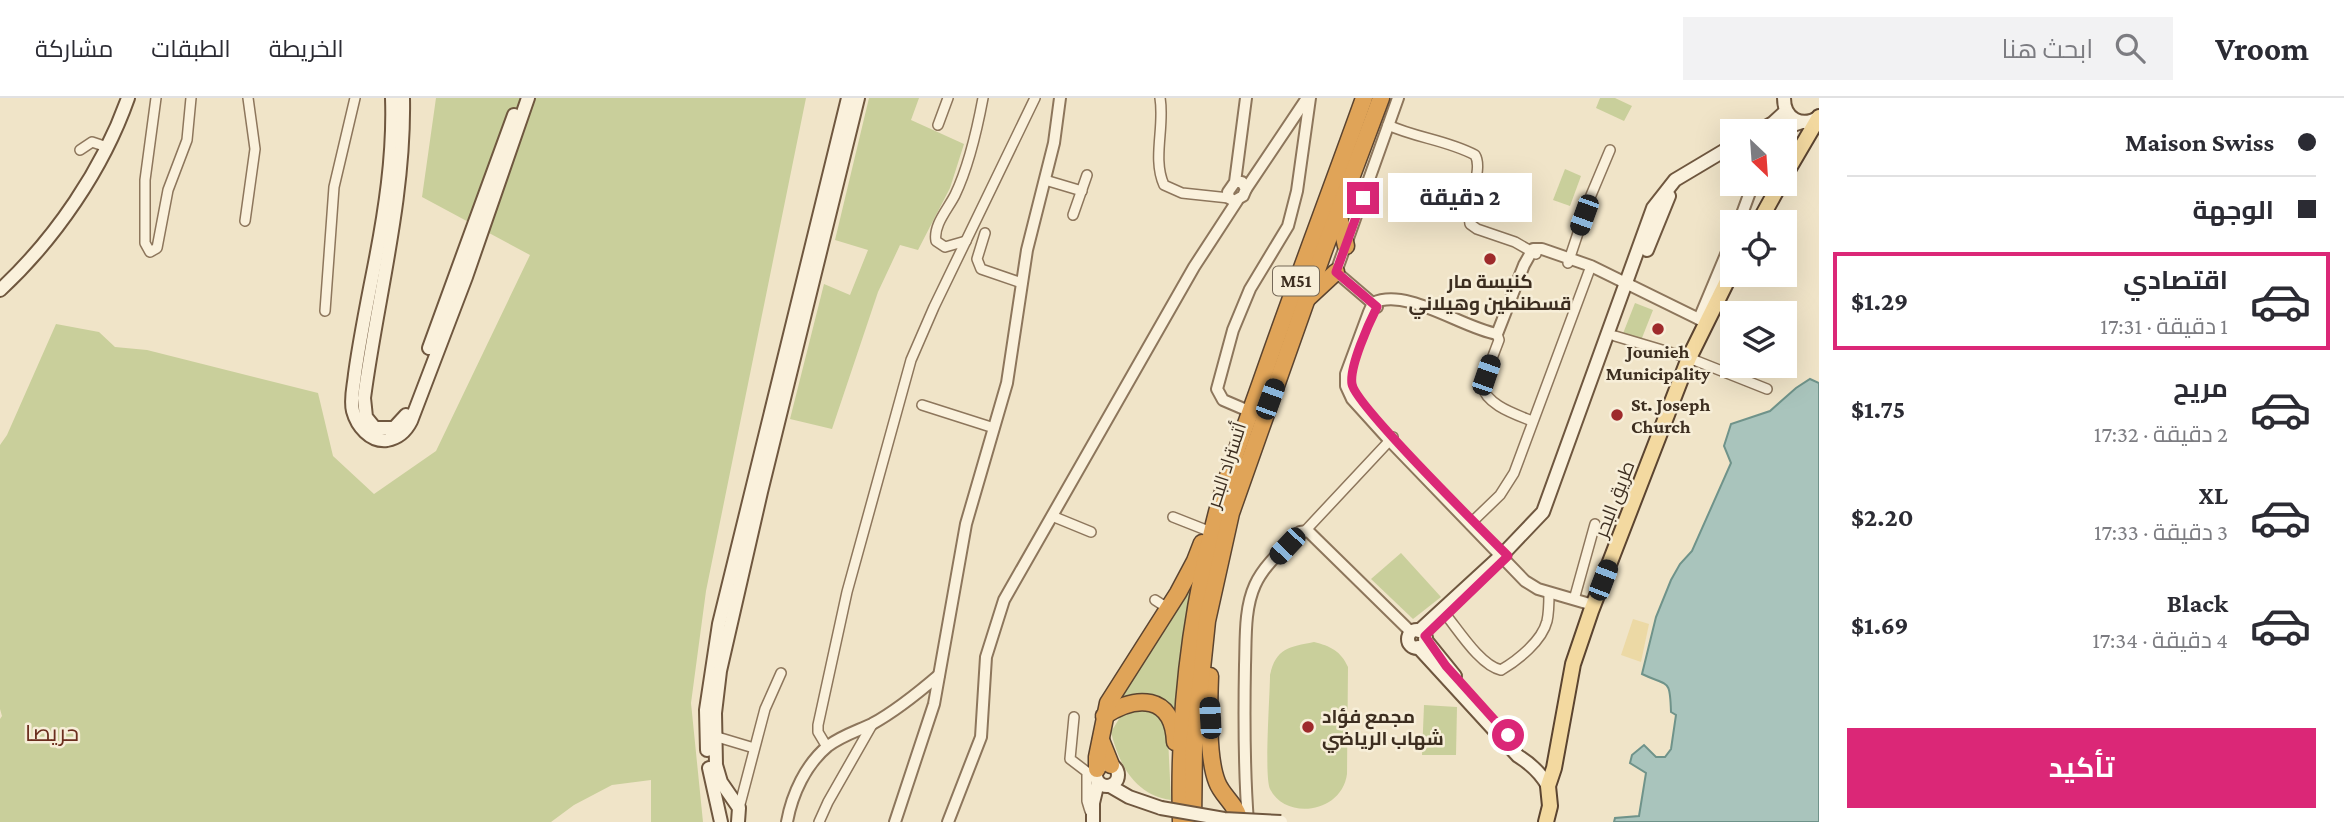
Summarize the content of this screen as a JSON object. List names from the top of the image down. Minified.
{"streets":{"highway":["M51","أتستراد البحر"],"main road":["طريق البحر"]},"districts":["حريصا"],"places":["كنيسة مار قسطنطين وهيلاني","Jounieh Municipality","St. Joseph Church","مجمع فؤاد شهاب الرياضي"],"north":"bottom right","page":{"header":"Vroom","search":"ابحث هنا","nav":["الخريطة","الطبقات","مشاركة"],"banner":["Maison Swiss","الوجهة"],"bubble":"2 دقيقة","list":[{"name":"اقتصادي","note":"1 دقيقة · 17:31","value":"$1.29"},{"name":"مريح","note":"2 دقيقة · 17:32","value":"$1.75"},{"name":"XL","note":"3 دقيقة · 17:33","value":"$2.20"},{"name":"Black","note":"4 دقيقة · 17:34","value":"$1.69"}],"buttons":"تأكيد"}}
